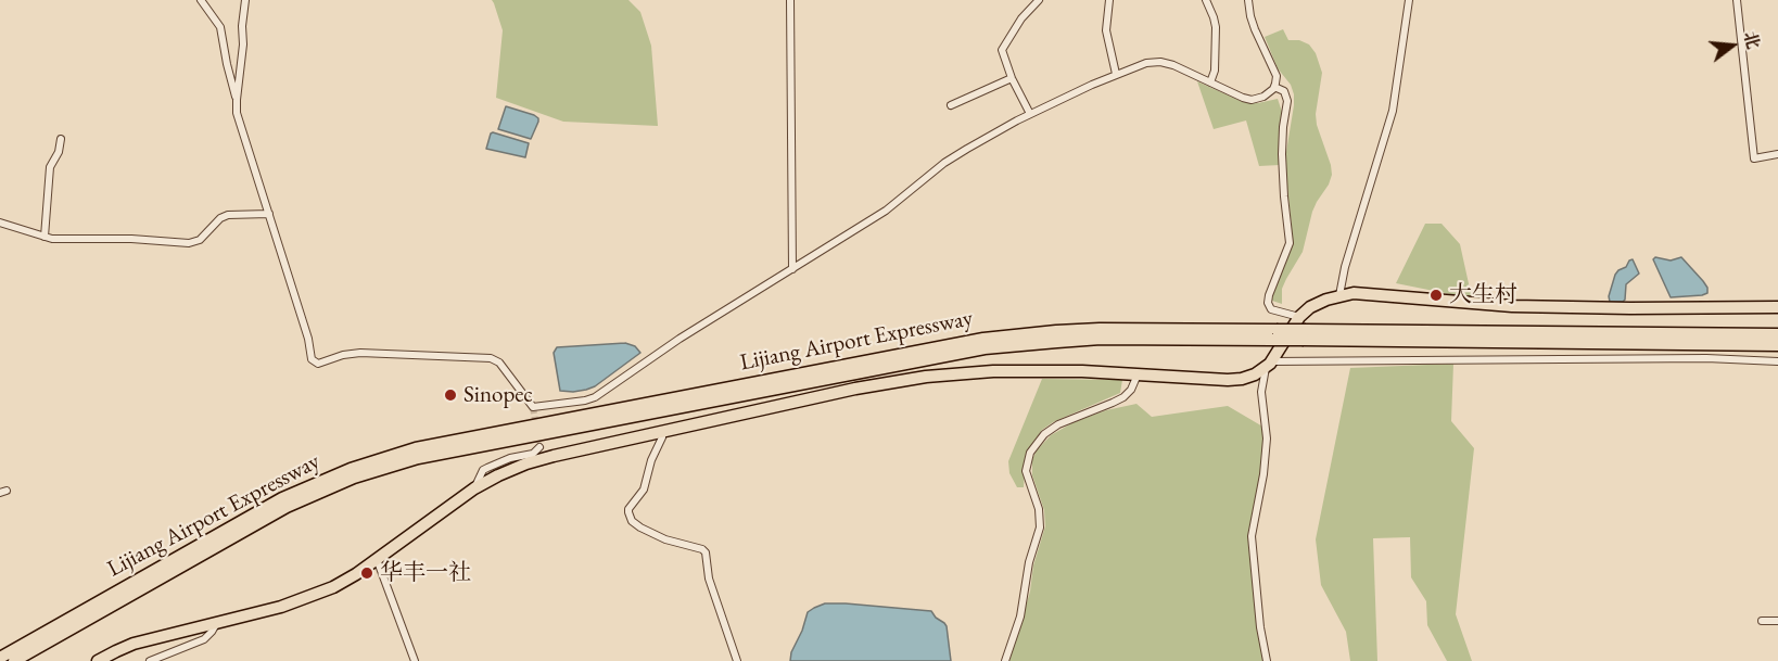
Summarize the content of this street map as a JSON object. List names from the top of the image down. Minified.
{"streets":{"highway":["Lijiang Airport Expressway"]},"places":["大生村","Sinopec","华丰一社"],"north":"right"}
